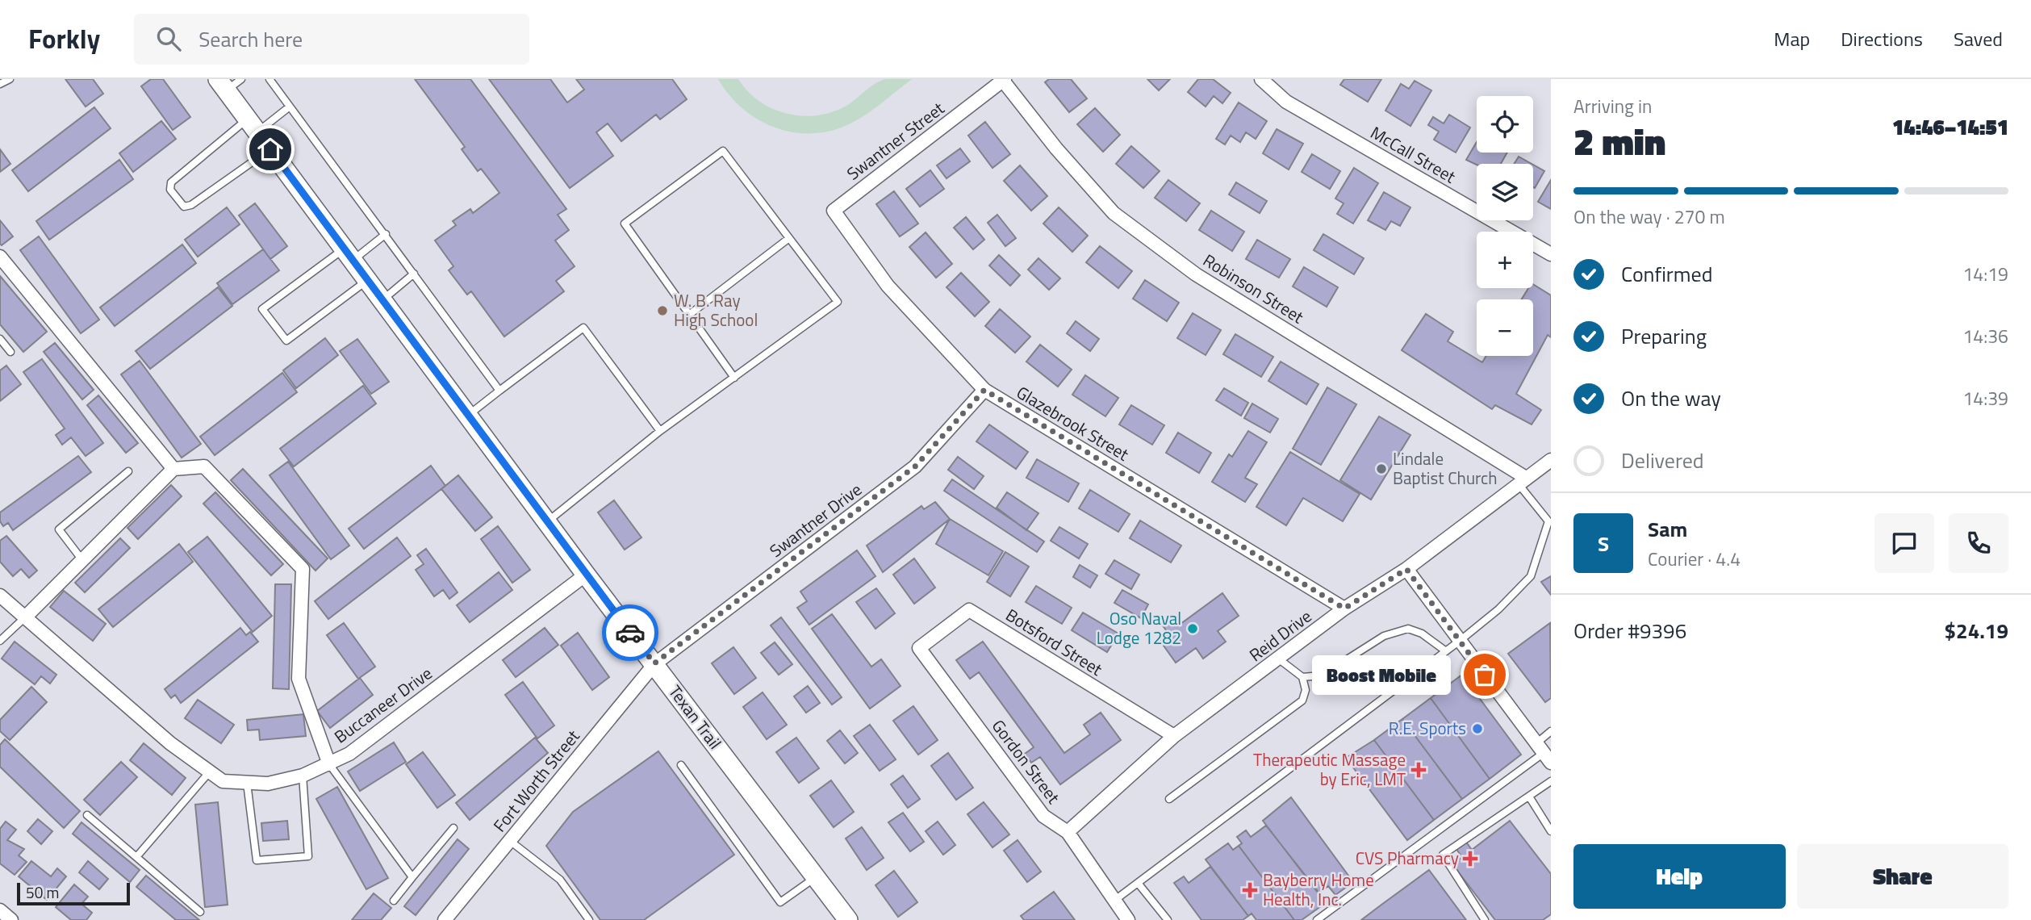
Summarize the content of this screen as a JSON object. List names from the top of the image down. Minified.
{"streets":{"street":["Swantner Street","McCall Street","Robinson Street","Glazebrook Street","Swantner Drive","Reid Drive","Botsford Street","Buccaneer Drive","Texan Trail","Gordon Street","Fort Worth Street"]},"crossings":[["Swantner Street","Robinson Street"],["Swantner Street","Glazebrook Street"],["Robinson Street","Reid Drive"],["Glazebrook Street","Swantner Drive"],["Glazebrook Street","Reid Drive"],["Swantner Drive","Texan Trail"],["Swantner Drive","Fort Worth Street"],["Reid Drive","Botsford Street"],["Reid Drive","Gordon Street"],["Botsford Street","Gordon Street"],["Buccaneer Drive","Texan Trail"],["Texan Trail","Fort Worth Street"]],"places":{"other":["W. B. Ray High School","Lindale Baptist Church","Oso Naval Lodge 1282","Boost Mobile","R.E. Sports"],"health":["Therapeutic Massage by Eric, LMT","CVS Pharmacy","Bayberry Home Health, Inc."]},"scale_bar":"50 m","page":{"header":"Forkly","search":"Search here","nav":["Map","Directions","Saved"],"heading":["2 min","Arriving in","14:46–14:51"],"panel":["Sam","Courier · 4.4","Order #9396","$24.19"],"map_buttons":["+","−"],"bar":"On the way · 270 m","list":[["Confirmed","14:19"],["Preparing","14:36"],["On the way","14:39"],"Delivered"],"round":"S","bubble":"Boost Mobile","buttons":["Help","Share"],"scale":"50 m"}}
